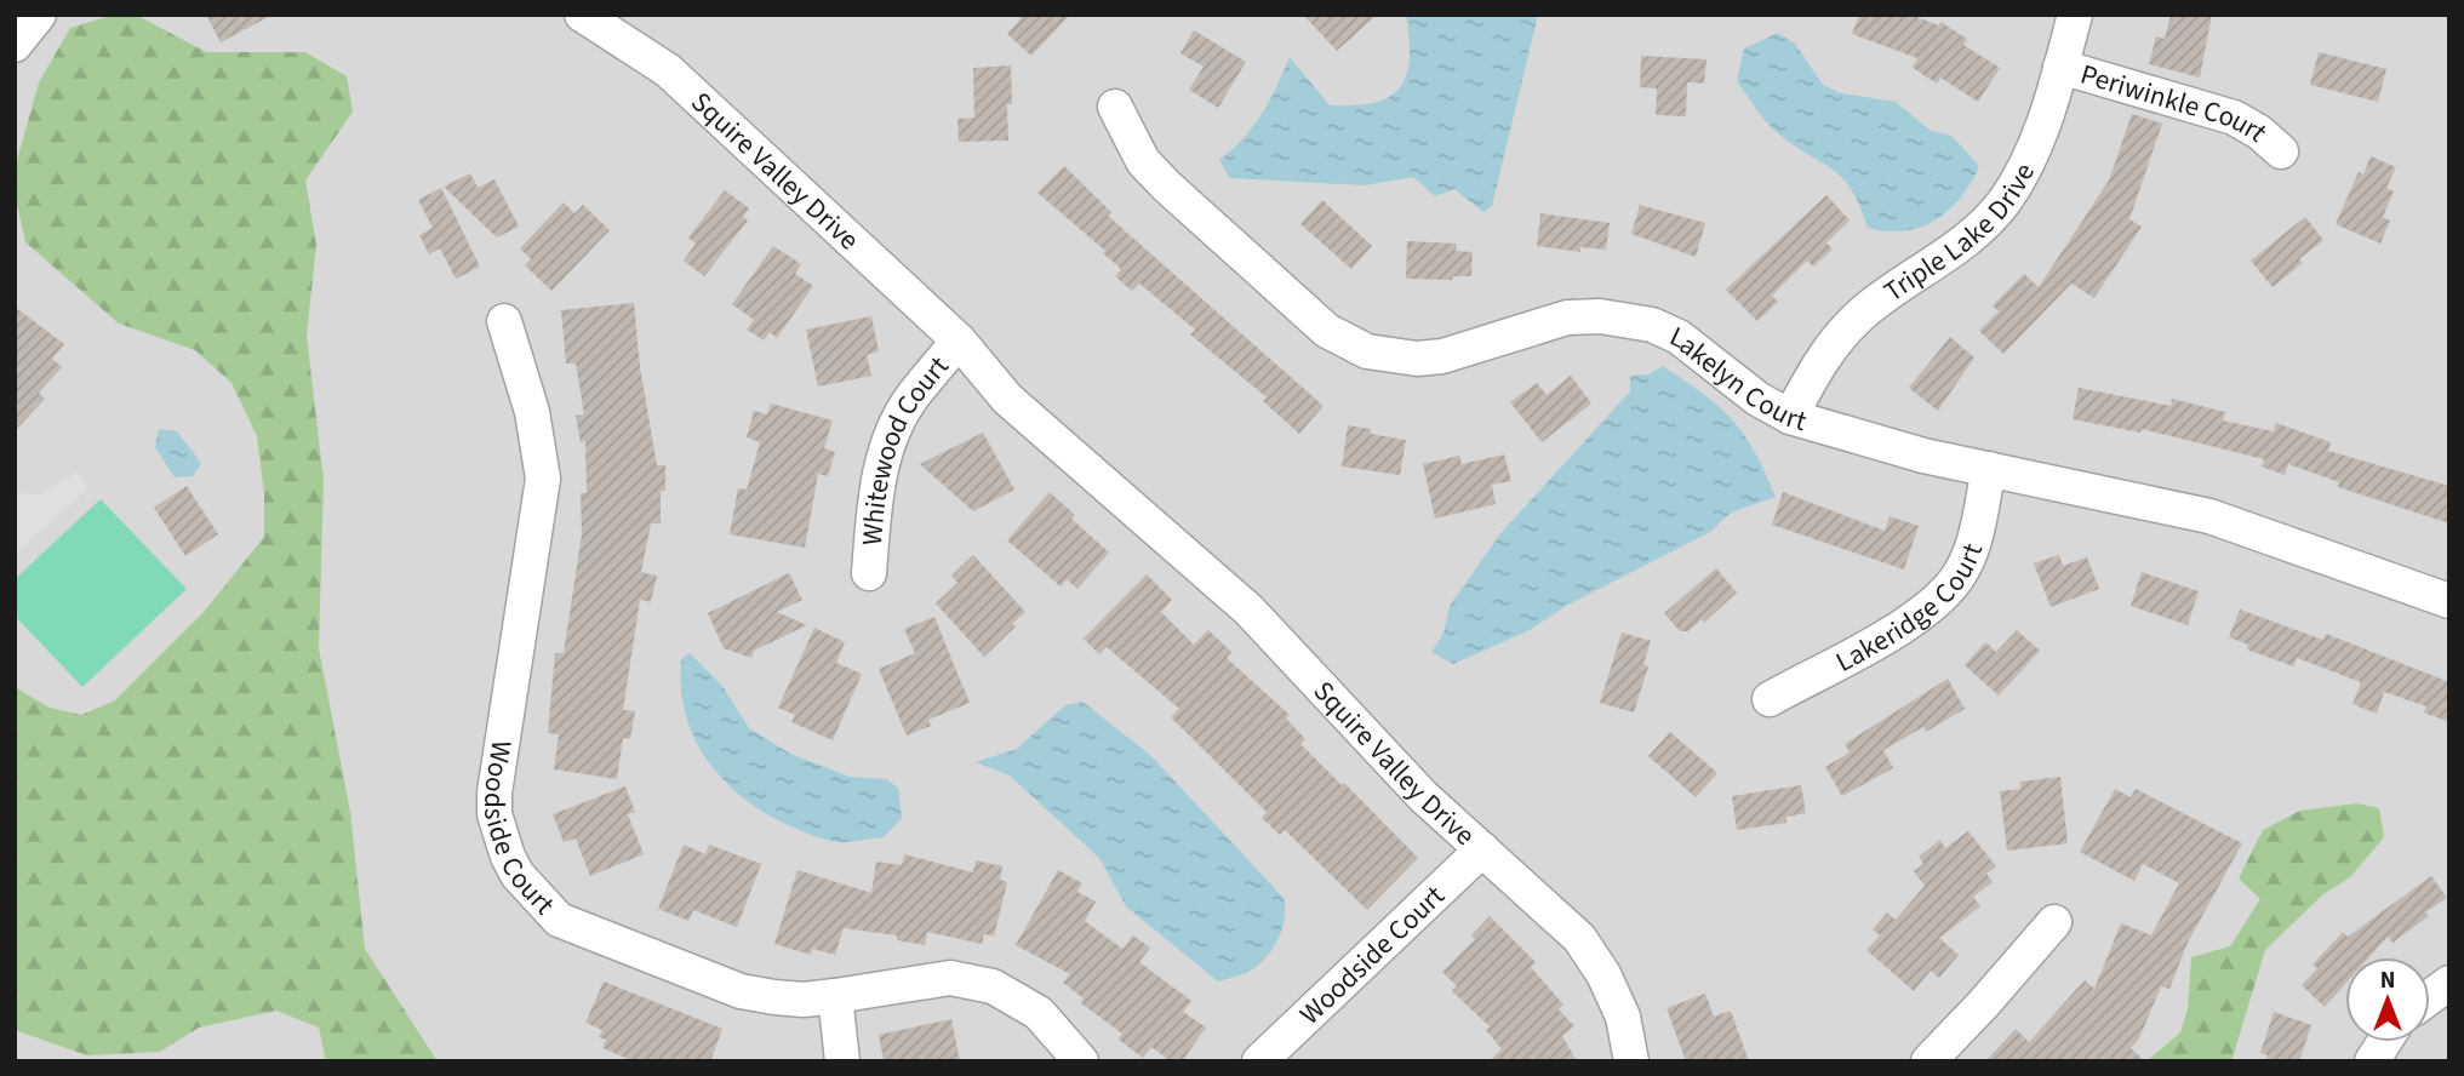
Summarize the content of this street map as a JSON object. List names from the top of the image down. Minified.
{"streets":{"street":["Periwinkle Court","Squire Valley Drive","Triple Lake Drive","Lakelyn Court","Whitewood Court","Lakeridge Court","Woodside Court"]},"crossings":[["Periwinkle Court","Triple Lake Drive"],["Squire Valley Drive","Whitewood Court"],["Squire Valley Drive","Woodside Court"],["Triple Lake Drive","Lakelyn Court"],["Lakelyn Court","Lakeridge Court"]],"north":"top"}
